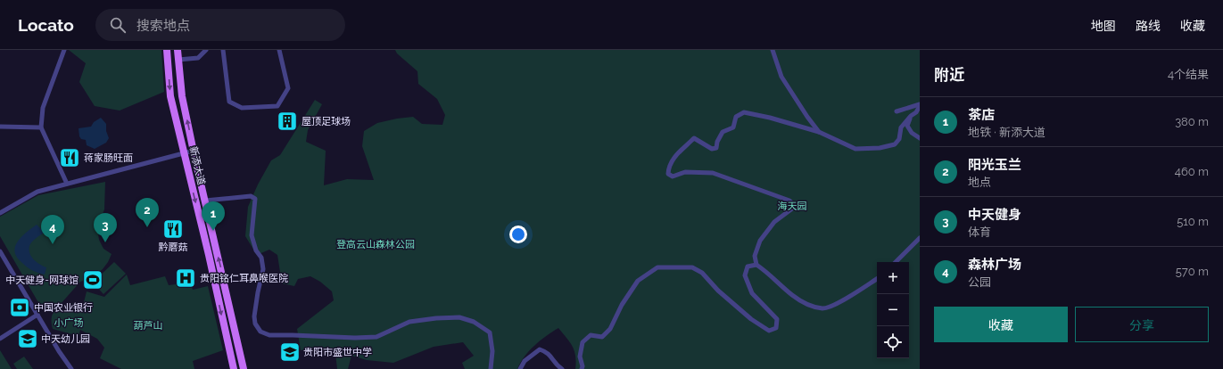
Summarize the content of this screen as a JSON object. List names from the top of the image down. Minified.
{"streets":{"main road":["新添大道"]},"parks":["海天园","登高云山森林公园","小广场","葫芦山"],"places":{"building":["屋顶足球场"],"restaurant":["蒋家肠旺面","黔蘑菇"],"hospital":["贵阳铭仁耳鼻喉医院"],"sports":["中天健身-网球馆"],"bank":["中国农业银行"],"school or university":["中天幼儿园","贵阳市盛世中学"]},"page":{"header":"Locato","search":"搜索地点","nav":["地图","路线","收藏"],"heading":["附近","4个结果"],"list":[{"mark":"1","name":"茶店","note":"地铁 · 新添大道","value":"380 m"},{"mark":"2","name":"阳光玉兰","note":"地点","value":"460 m"},{"mark":"3","name":"中天健身","note":"体育","value":"510 m"},{"mark":"4","name":"森林广场","note":"公园","value":"570 m"}],"pins":["2","1","3","4"],"map_buttons":["+","−"],"buttons":["收藏","分享"]}}
